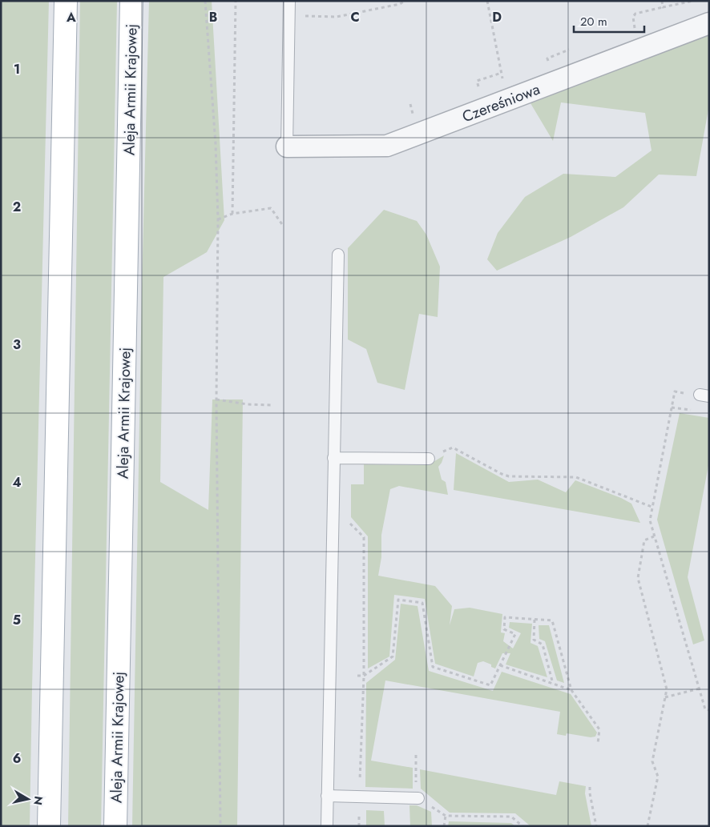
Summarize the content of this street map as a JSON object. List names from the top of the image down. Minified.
{"streets":{"main road":["Aleja Armii Krajowej"],"street":["Czereśniowa"]},"scale_bar":"20 m","north":"right","grid":{"columns":["A","B","C","D"],"rows":["1","2","3","4","5","6"]}}
